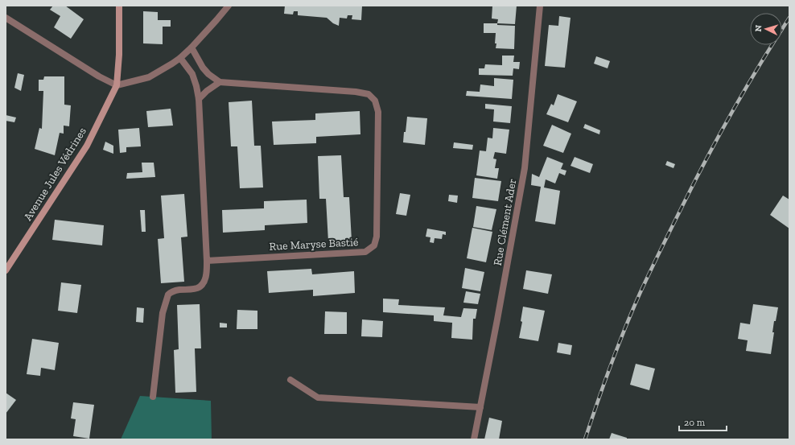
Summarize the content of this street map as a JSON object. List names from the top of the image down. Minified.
{"streets":{"main road":["Avenue Jules Védrines"],"street":["Rue Clément Ader","Rue Maryse Bastié"]},"scale_bar":"20 m","north":"left"}
